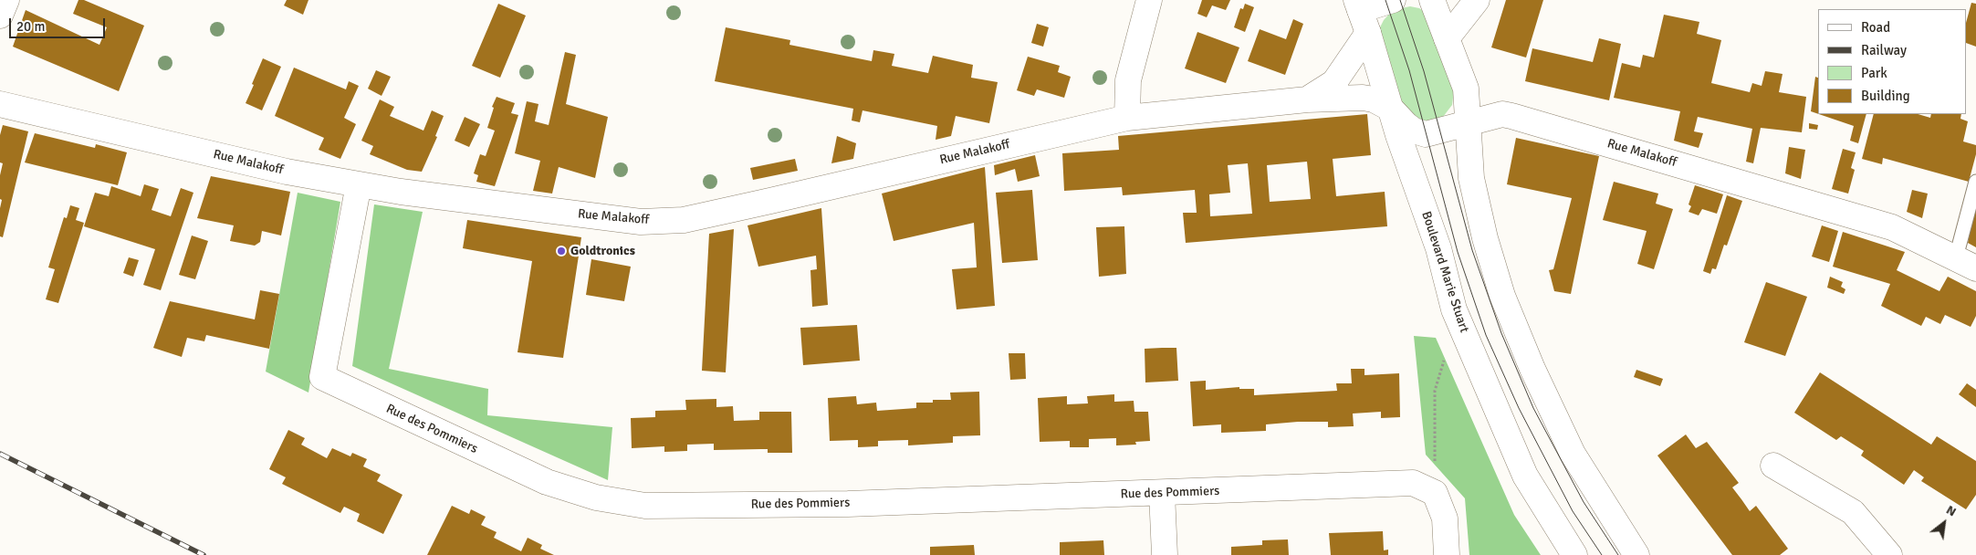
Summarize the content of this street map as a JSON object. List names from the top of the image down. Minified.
{"streets":{"street":["Rue Malakoff","Boulevard Marie Stuart","Rue des Pommiers"]},"crossings":[["Rue Malakoff","Boulevard Marie Stuart"],["Rue Malakoff","Rue des Pommiers"]],"places":["Goldtronics"],"legend":["Road","Railway","Park","Building"],"scale_bar":"20 m","north":"top right"}
